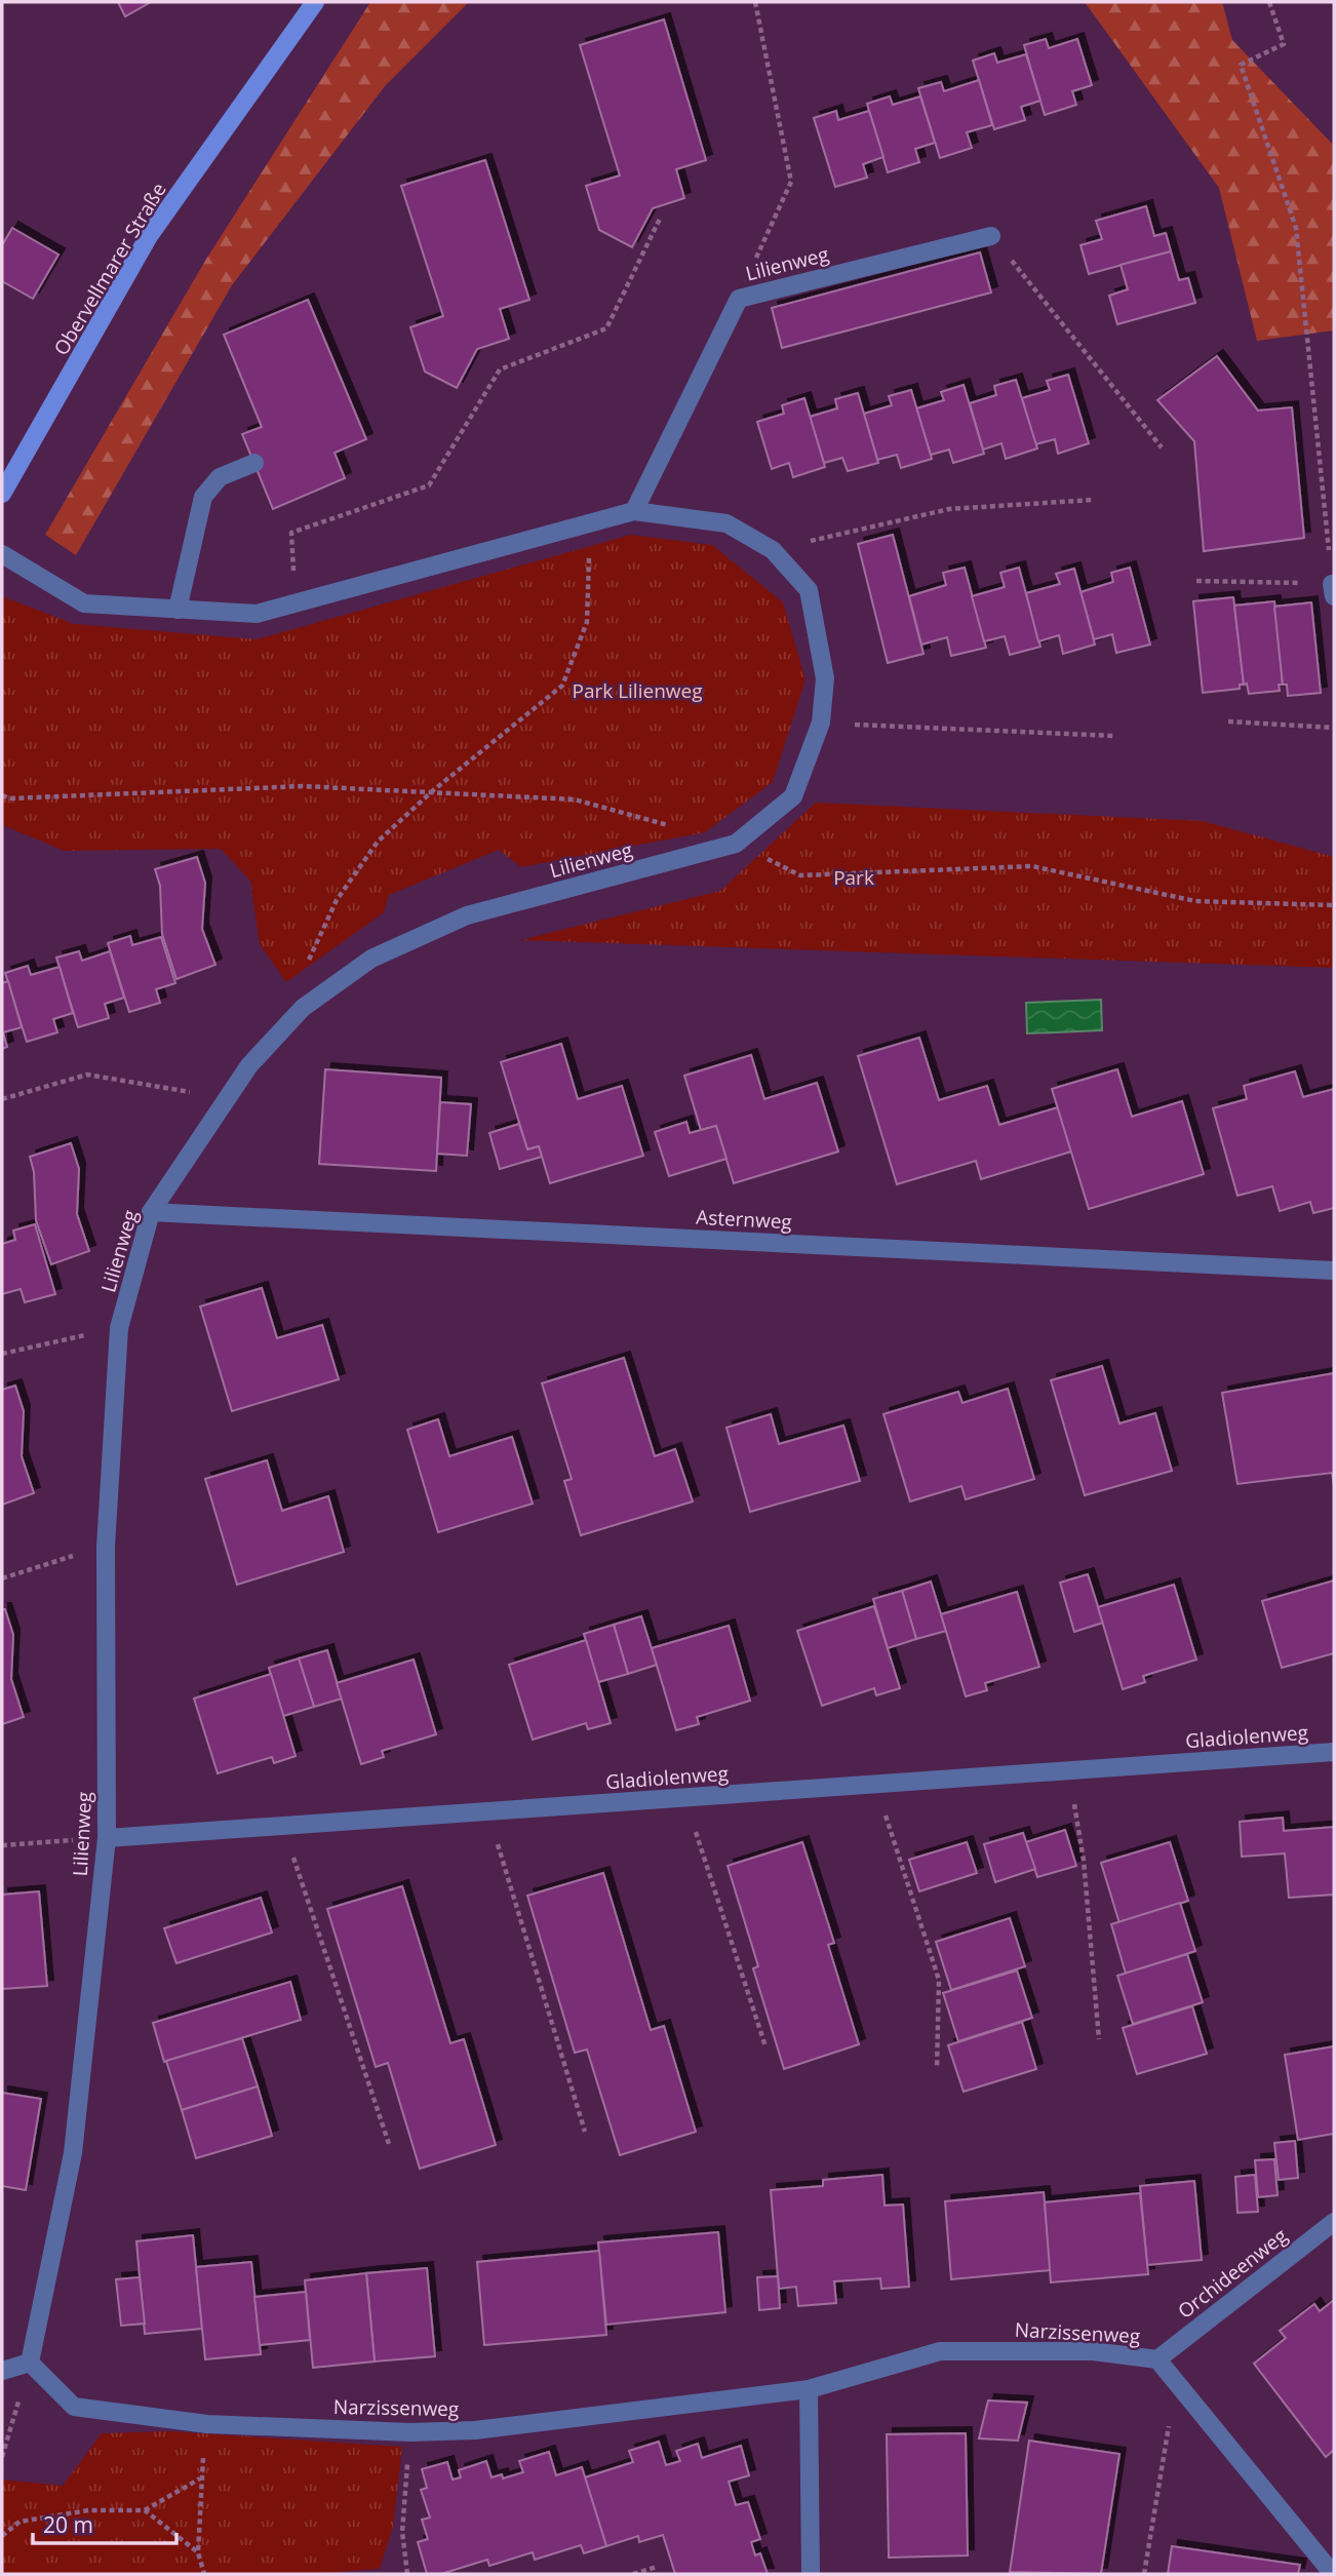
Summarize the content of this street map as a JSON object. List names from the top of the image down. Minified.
{"streets":{"main road":["Obervellmarer Straße"],"street":["Lilienweg","Asternweg","Gladiolenweg","Orchideenweg","Narzissenweg"]},"crossings":[["Lilienweg","Asternweg"],["Lilienweg","Gladiolenweg"],["Lilienweg","Narzissenweg"],["Orchideenweg","Narzissenweg"]],"parks":["Park Lilienweg","Park"],"scale_bar":"20 m"}
